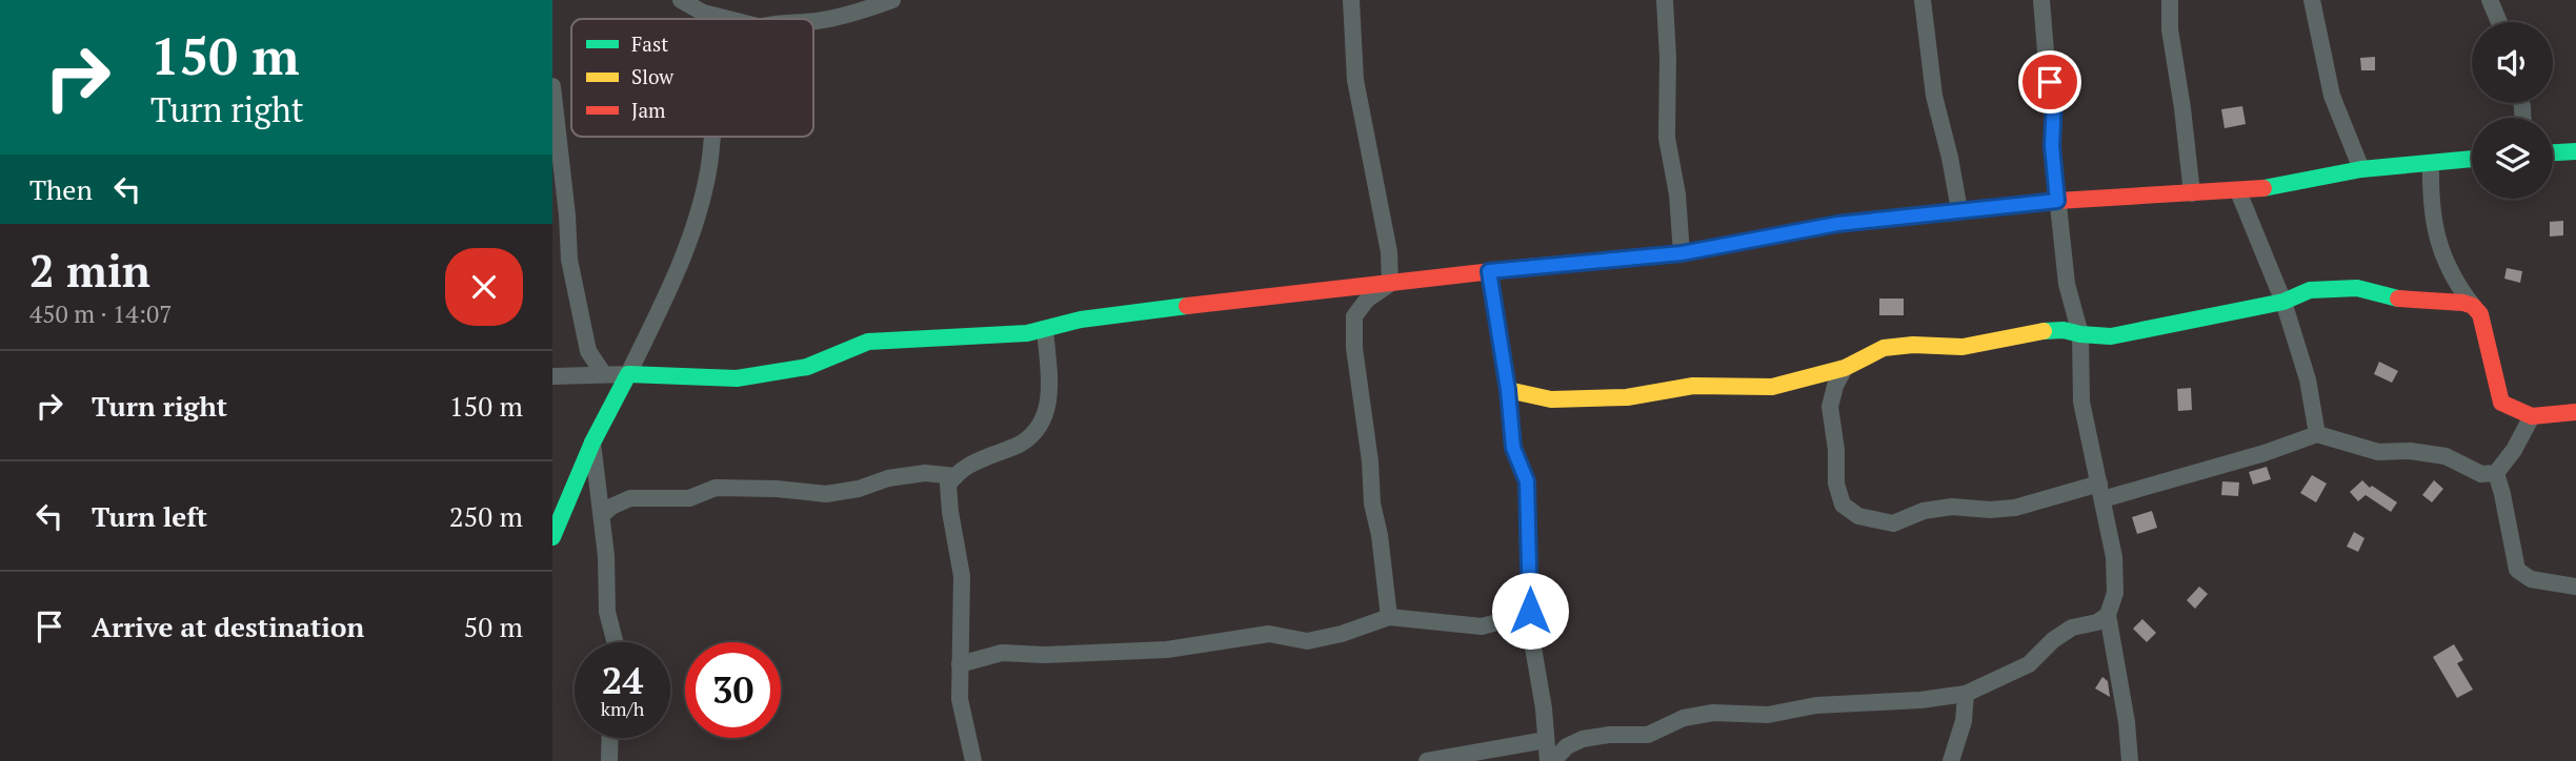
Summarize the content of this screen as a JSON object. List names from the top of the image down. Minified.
{"legend":["Fast","Slow","Jam"],"page":{"turn":["150 m","Turn right"],"then":"Then","heading":["2 min","450 m · 14:07"],"list":[{"name":"Turn right","value":"150 m"},{"name":"Turn left","value":"250 m"},{"name":"Arrive at destination","value":"50 m"}],"speed":"24 km/h","limit":"30"}}
